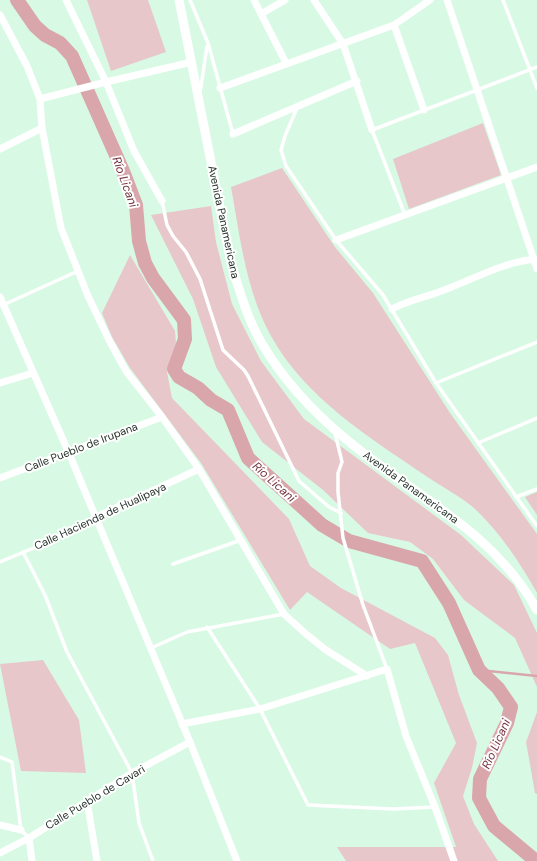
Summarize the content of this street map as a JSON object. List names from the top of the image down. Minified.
{"streets":{"main road":["Avenida Panamericana"],"street":["Calle Pueblo de Irupana","Calle Hacienda de Hualipaya","Calle Pueblo de Cavari"]},"water":["Río Licani"]}
